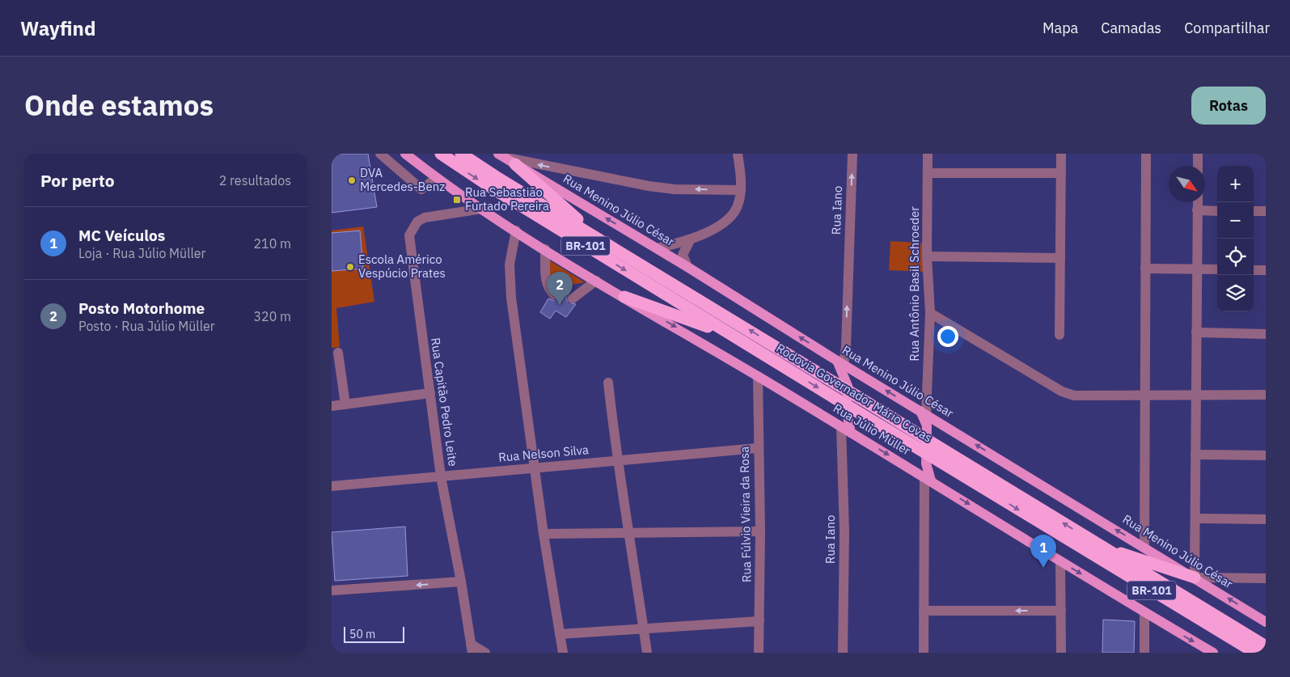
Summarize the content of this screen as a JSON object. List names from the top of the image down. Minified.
{"streets":{"highway":["BR-101","Rodovia Governador Mário Covas"],"main road":["Rua Menino Júlio César","Rua Antônio Basil Schroeder","Rua Júlio Müller"],"street":["Rua Iano","Rua Capitão Pedro Leite","Rua Nelson Silva","Rua Fúlvio Vieira da Rosa"]},"crossings":[["Rua Menino Júlio César","Rua Iano"],["Rua Menino Júlio César","Rua Antônio Basil Schroeder"],["Rua Iano","Rua Júlio Müller"],["Rua Antônio Basil Schroeder","Rodovia Governador Mário Covas"],["Rua Antônio Basil Schroeder","Rua Júlio Müller"],["Rua Capitão Pedro Leite","Rua Nelson Silva"],["Rua Júlio Müller","Rua Fúlvio Vieira da Rosa"],["Rua Nelson Silva","Rua Fúlvio Vieira da Rosa"]],"one_way":["Rua Menino Júlio César","Rua Iano","Rua Júlio Müller"],"places":{"other":["DVA Mercedes-Benz","Escola Américo Vespúcio Prates"],"transit":["Rua Sebastião Furtado Pereira"]},"scale_bar":"50 m","north":"bottom right","page":{"header":"Wayfind","nav":["Mapa","Camadas","Compartilhar"],"title":"Onde estamos","buttons":"Rotas","heading":["Por perto","2 resultados"],"map_buttons":["+","−"],"list":[{"mark":"1","name":"MC Veículos","note":"Loja · Rua Júlio Müller","value":"210 m"},{"mark":"2","name":"Posto Motorhome","note":"Posto · Rua Júlio Müller","value":"320 m"}],"pins":["2","1"],"scale":"50 m"}}
